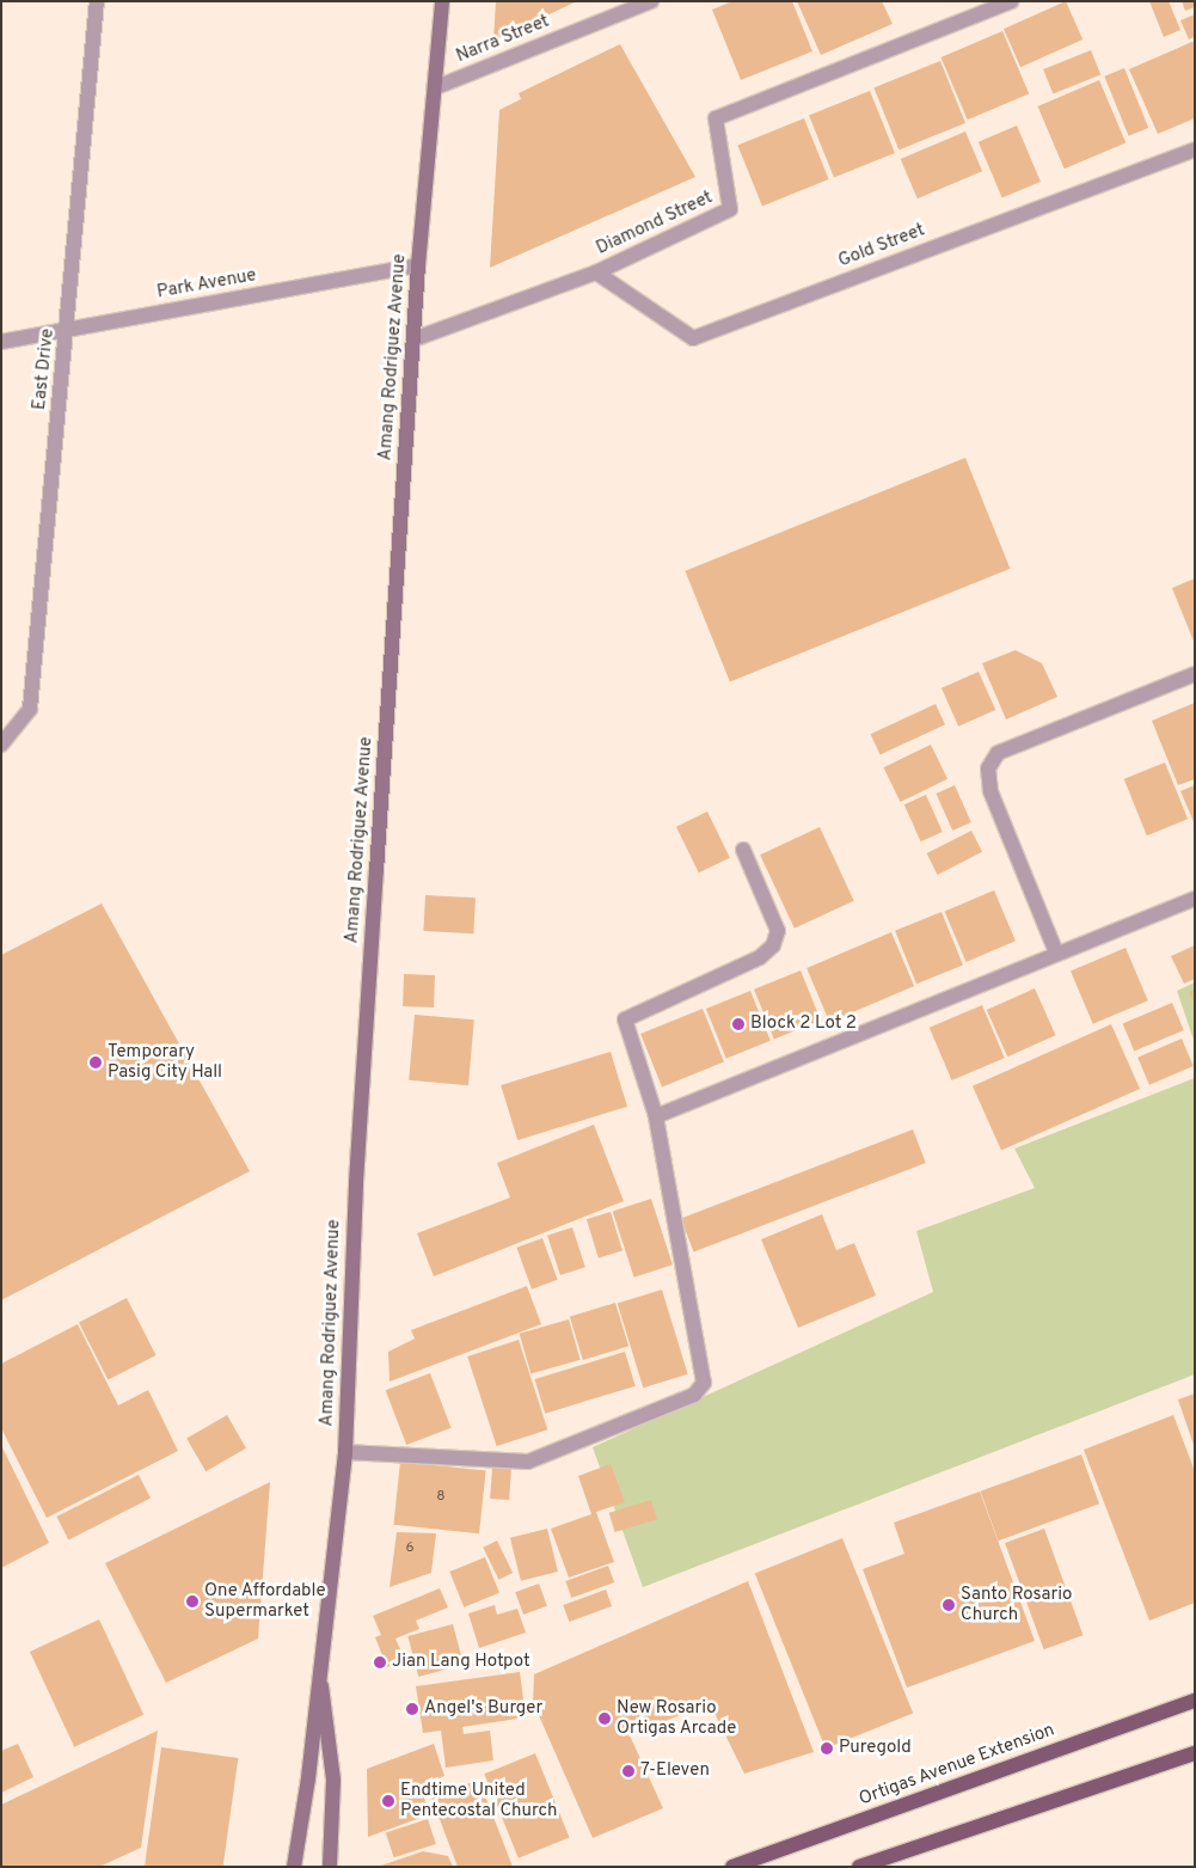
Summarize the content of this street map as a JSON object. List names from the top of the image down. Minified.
{"streets":{"main road":["Amang Rodriguez Avenue","Ortigas Avenue Extension"],"street":["Narra Street","Diamond Street","Gold Street","Park Avenue","East Drive"]},"crossings":[["Narra Street","Amang Rodriguez Avenue"],["Diamond Street","Gold Street"],["Diamond Street","Amang Rodriguez Avenue"],["Park Avenue","Amang Rodriguez Avenue"],["Park Avenue","East Drive"]],"places":["Block 2 Lot 2","Temporary Pasig City Hall","One Affordable Supermarket","Santo Rosario Church","Jian Lang Hotpot","Angel's Burger","New Rosario Ortigas Arcade","Puregold","7-Eleven","Endtime United Pentecostal Church"],"house_numbers":["8","6"]}
